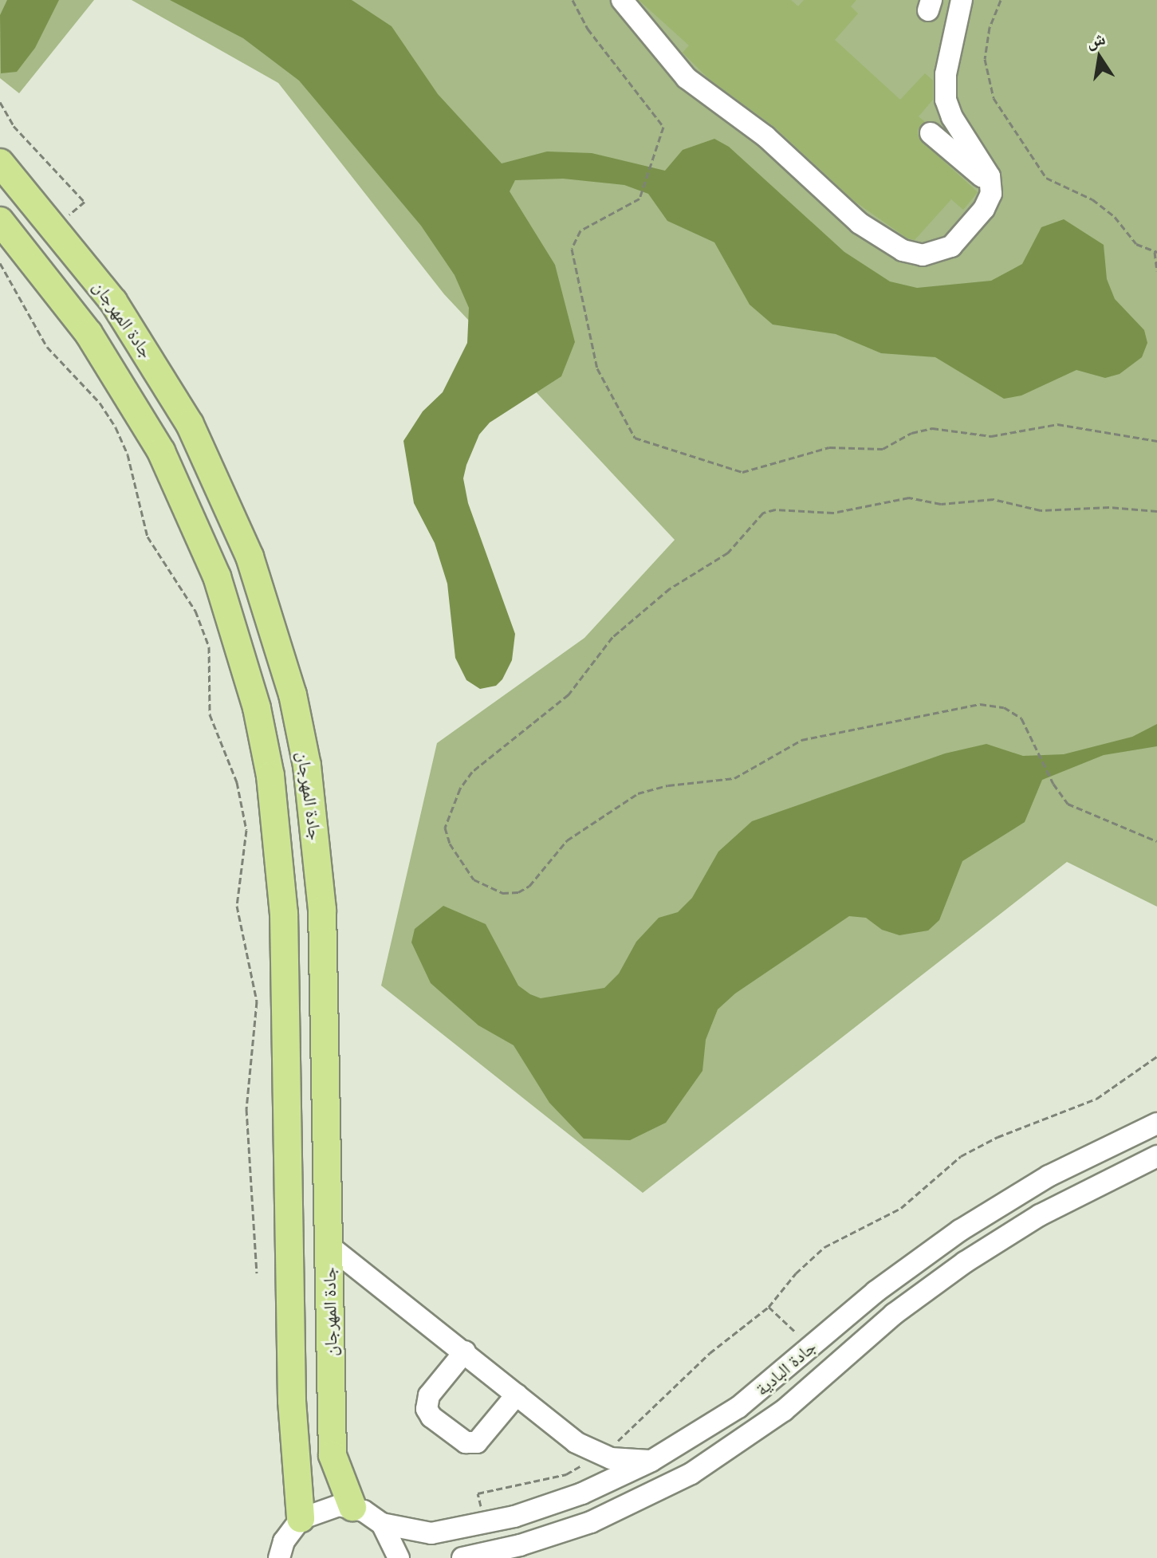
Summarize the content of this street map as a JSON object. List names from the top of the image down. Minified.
{"streets":{"main road":["جادة المهرجان"],"street":["جادة البادية"]},"crossings":[["جادة المهرجان","جادة البادية"]],"north":"top"}
